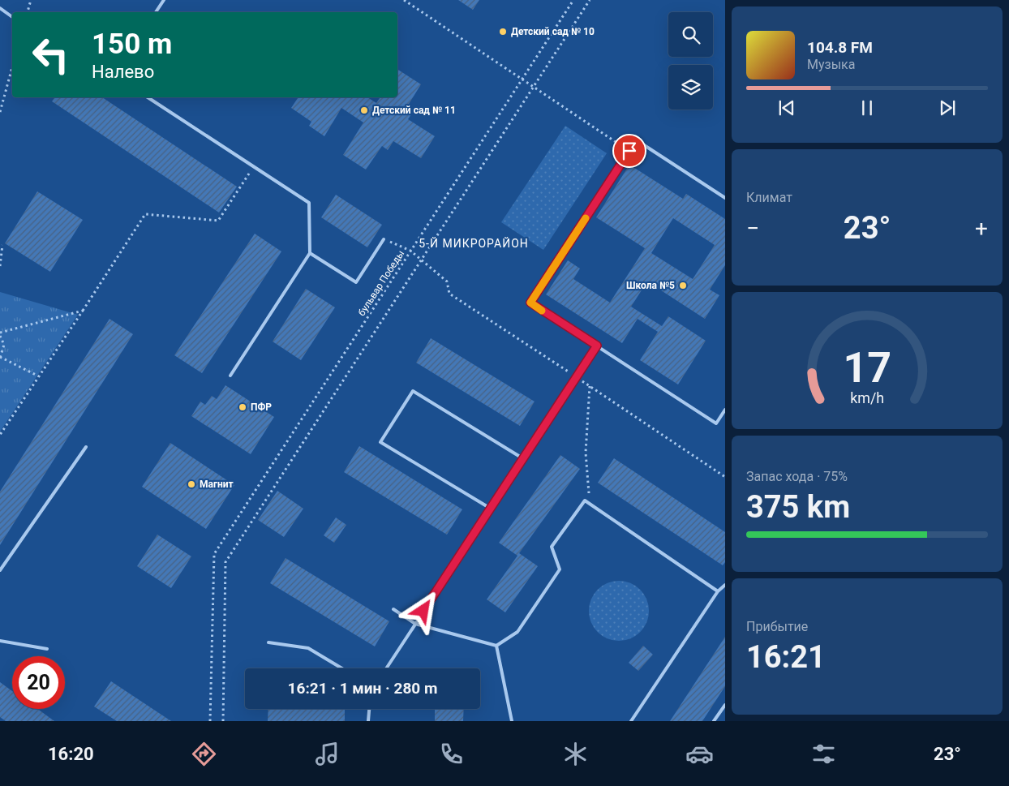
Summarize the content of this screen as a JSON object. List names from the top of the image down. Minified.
{"streets":{"path":["бульвар Победы"]},"districts":["5-Й МИКРОРАЙОН"],"places":["Детский сад № 10","Детский сад № 11","Школа №5","ПФР","Магнит"],"page":{"turn":["150 m","Налево"],"song":["104.8 FM","Музыка"],"tile":["Климат",["Запас хода · 75%","375 km"],["Прибытие","16:21"]],"heat":["−","23°","+"],"limit":"20","trip":"16:21 · 1 мин · 280 m","tabs":["16:20","23°"],"gauge":["17","km/h"]}}
